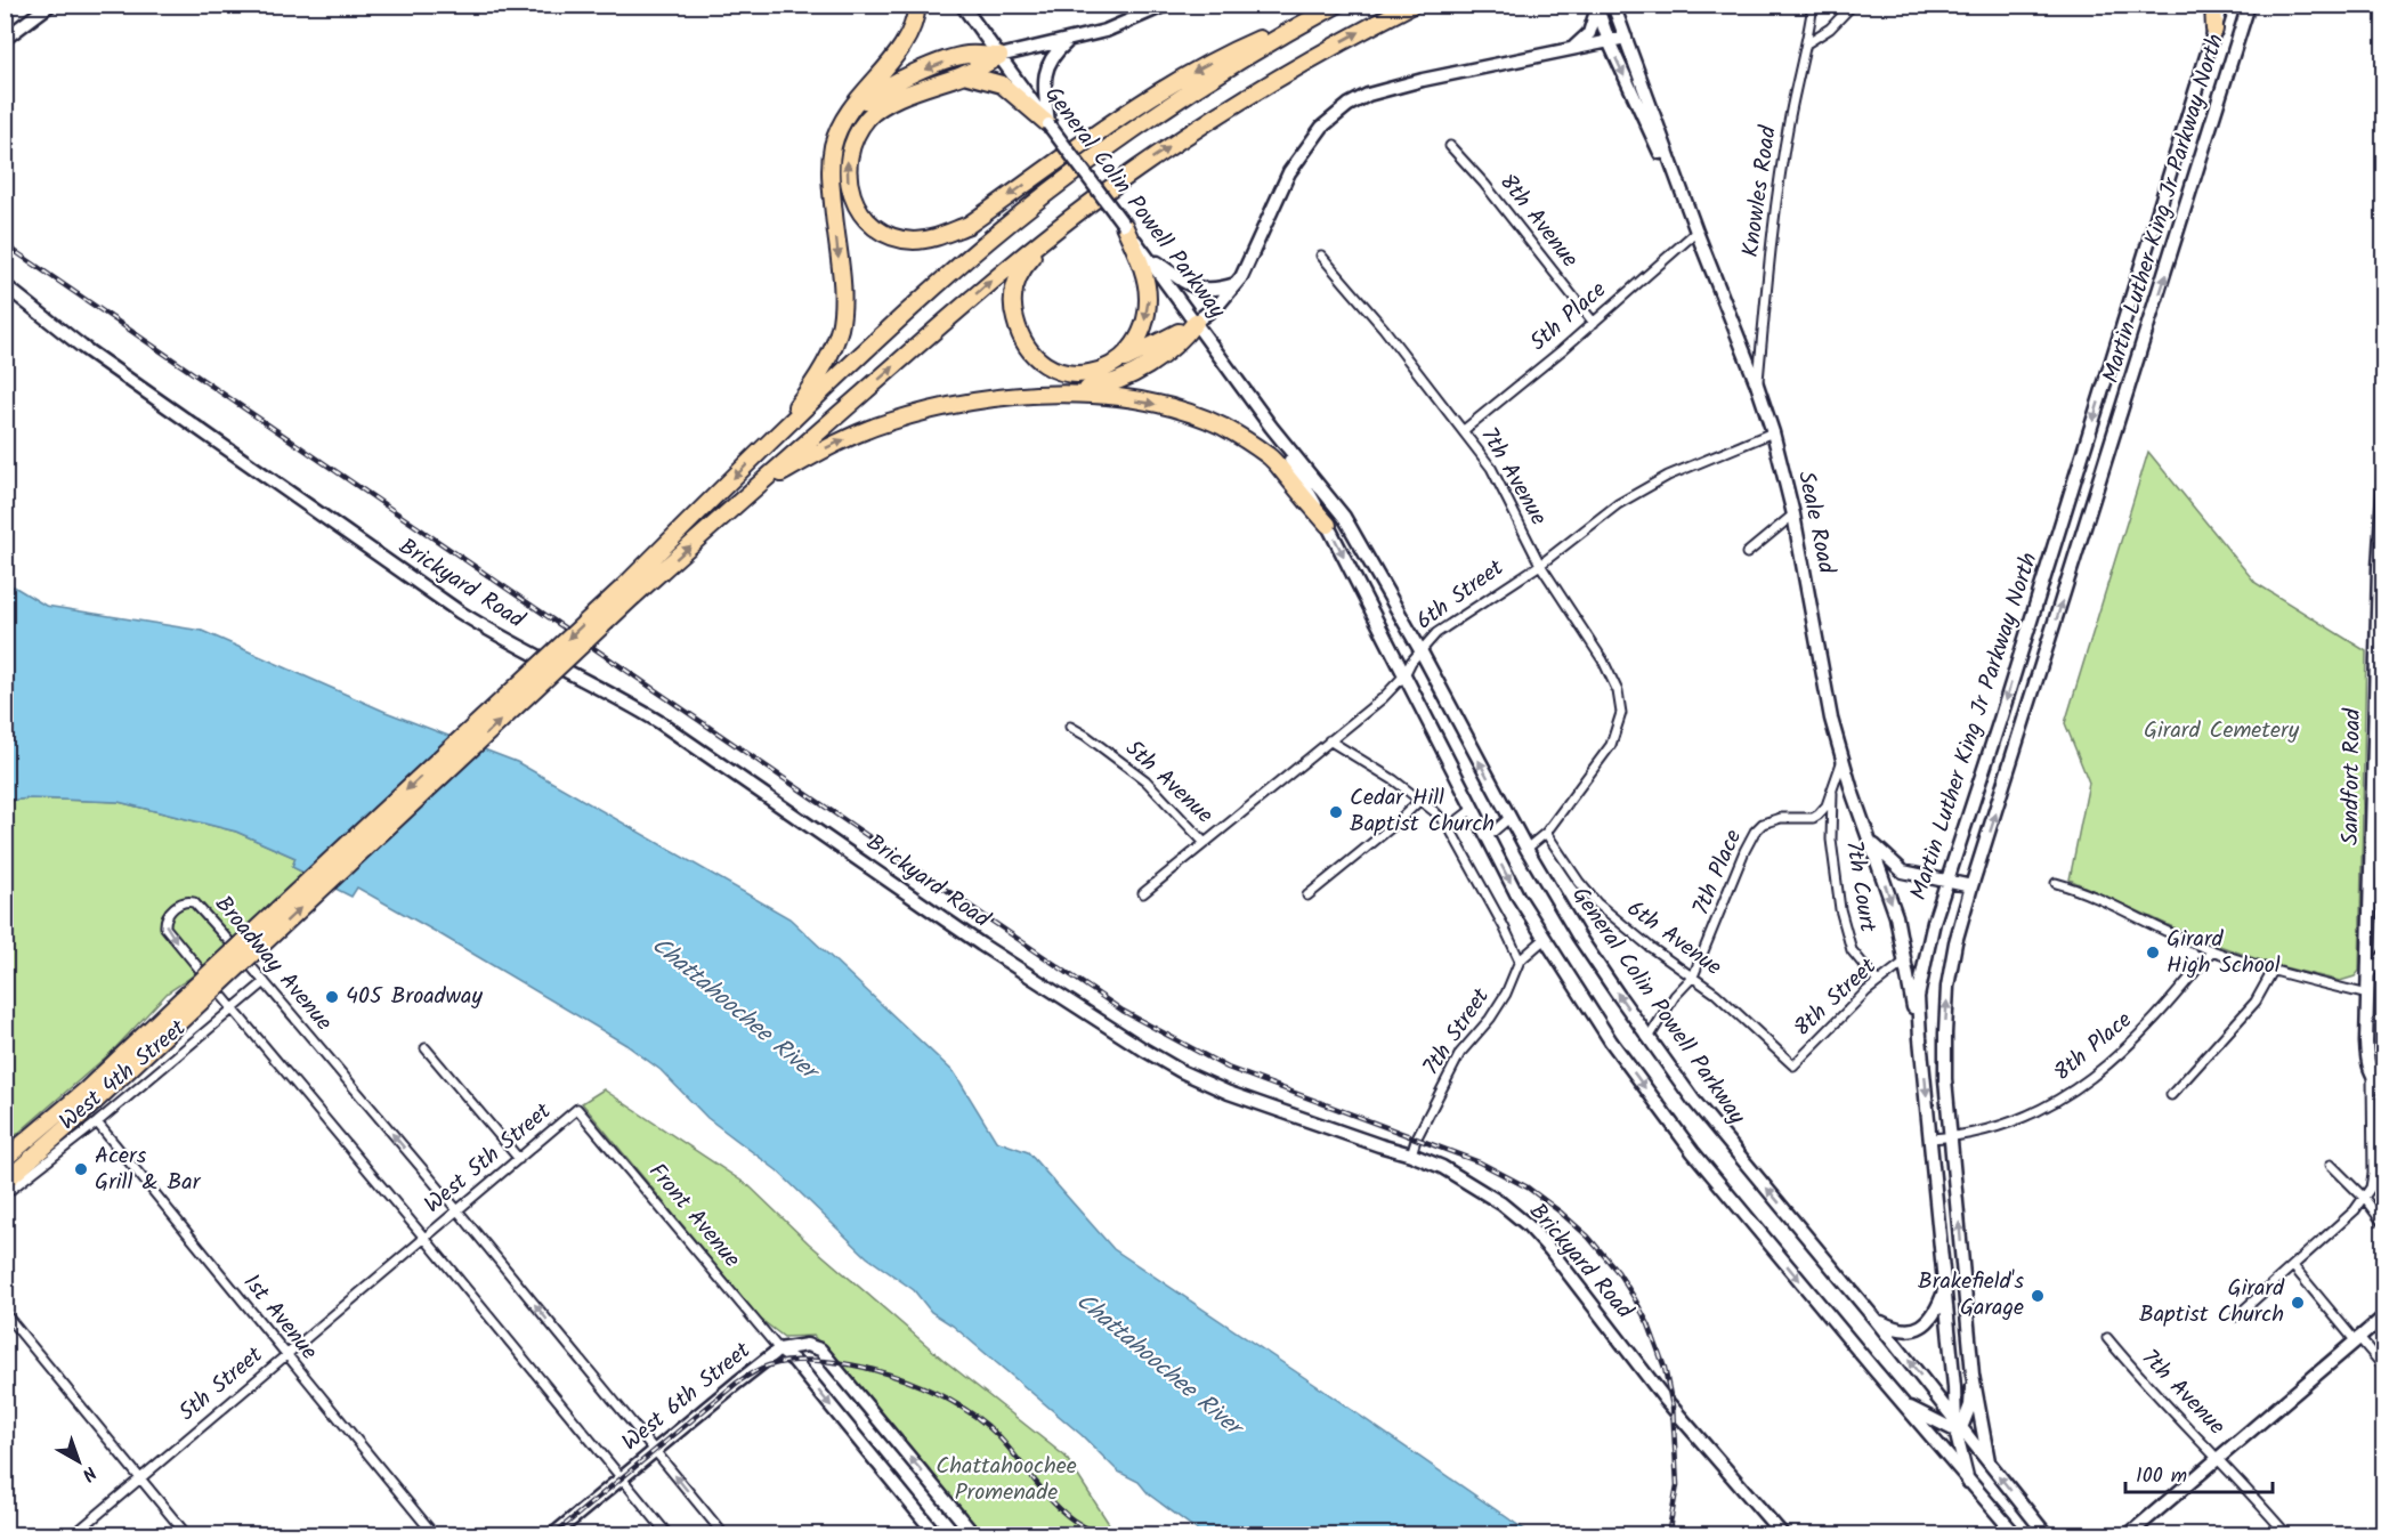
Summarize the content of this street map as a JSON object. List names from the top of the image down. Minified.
{"streets":{"main road":["General Colin Powell Parkway","Martin Luther King Jr Parkway North","Seale Road","Brickyard Road","Sandfort Road","Front Avenue","West 6th Street"],"street":["Knowles Road","8th Avenue","5th Place","7th Avenue","6th Street","5th Avenue","7th Place","7th Court","6th Avenue","Broadway Avenue","8th Street","7th Street","8th Place","West 4th Street","West 5th Street","1st Avenue","5th Street"]},"crossings":[["Knowles Road","Seale Road"],["General Colin Powell Parkway","Martin Luther King Jr Parkway North"],["General Colin Powell Parkway","6th Street"],["General Colin Powell Parkway","7th Place"],["General Colin Powell Parkway","7th Street"],["Martin Luther King Jr Parkway North","Seale Road"],["Martin Luther King Jr Parkway North","8th Place"],["8th Avenue","5th Place"],["5th Place","7th Avenue"],["5th Place","Seale Road"],["7th Avenue","6th Street"],["7th Avenue","6th Avenue"],["Seale Road","6th Street"],["Seale Road","7th Place"],["Seale Road","8th Street"],["Brickyard Road","7th Street"],["6th Street","5th Avenue"],["7th Place","7th Court"],["7th Place","6th Avenue"],["7th Court","8th Street"],["6th Avenue","8th Street"],["Broadway Avenue","West 4th Street"],["Broadway Avenue","West 5th Street"],["Broadway Avenue","5th Street"],["Broadway Avenue","West 6th Street"],["West 4th Street","1st Avenue"],["West 5th Street","Front Avenue"],["West 5th Street","5th Street"],["Front Avenue","West 6th Street"],["1st Avenue","5th Street"]],"one_way":["Front Avenue"],"water":["Chattahoochee River"],"parks":["Girard Cemetery","Chattahoochee Promenade"],"places":["Cedar Hill Baptist Church","Girard High School","405 Broadway","Acers Grill & Bar","Brakefield's Garage","Girard Baptist Church"],"scale_bar":"100 m","north":"bottom right"}
